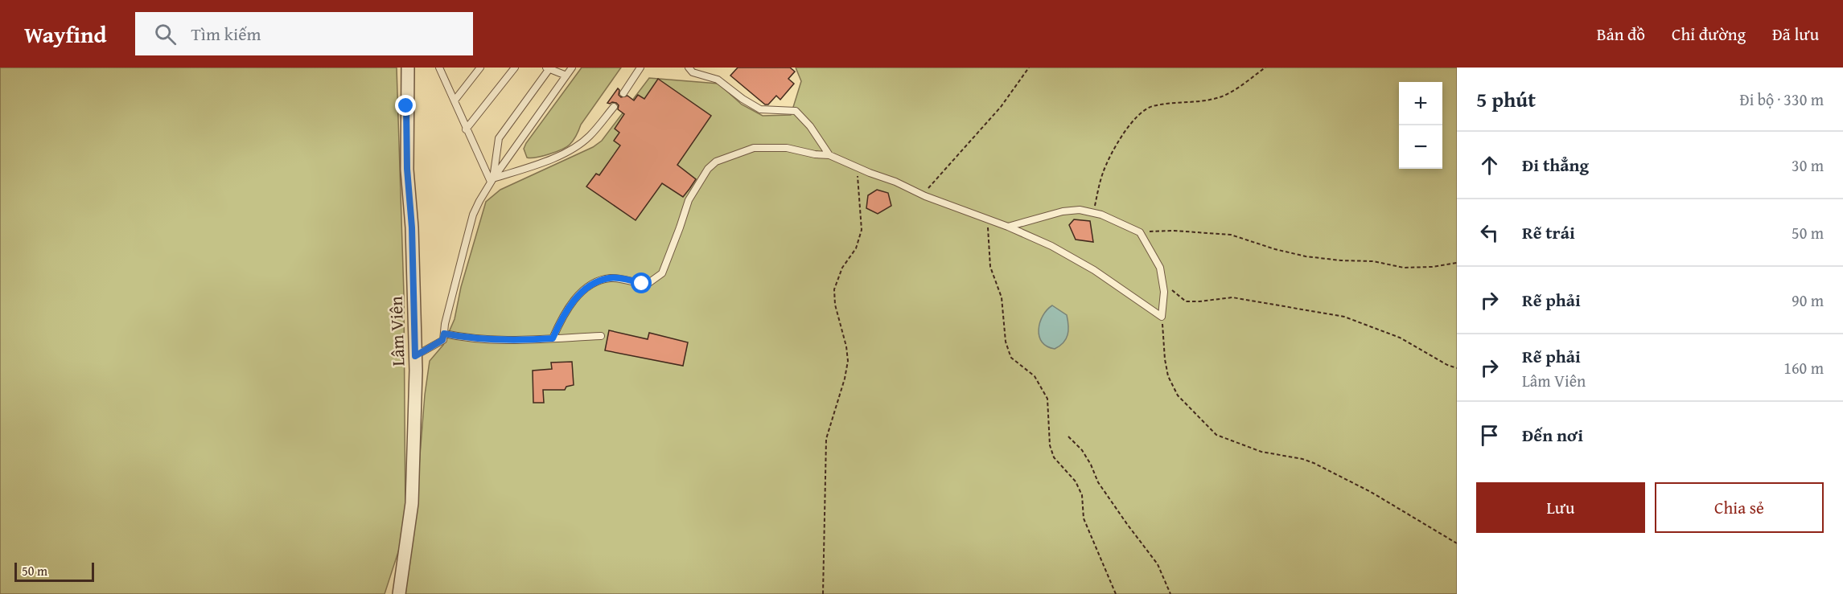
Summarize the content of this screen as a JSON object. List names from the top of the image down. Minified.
{"streets":{"street":["Lâm Viên"]},"scale_bar":"50 m","page":{"header":"Wayfind","search":"Tìm kiếm","nav":["Bản đồ","Chỉ đường","Đã lưu"],"heading":["5 phút","Đi bộ · 330 m"],"map_buttons":["+","−"],"list":[["Đi thẳng","30 m"],["Rẽ trái","50 m"],["Rẽ phải","90 m"],["Rẽ phải","Lâm Viên","160 m"],"Đến nơi"],"buttons":["Lưu","Chia sẻ"],"scale":"50 m"}}
